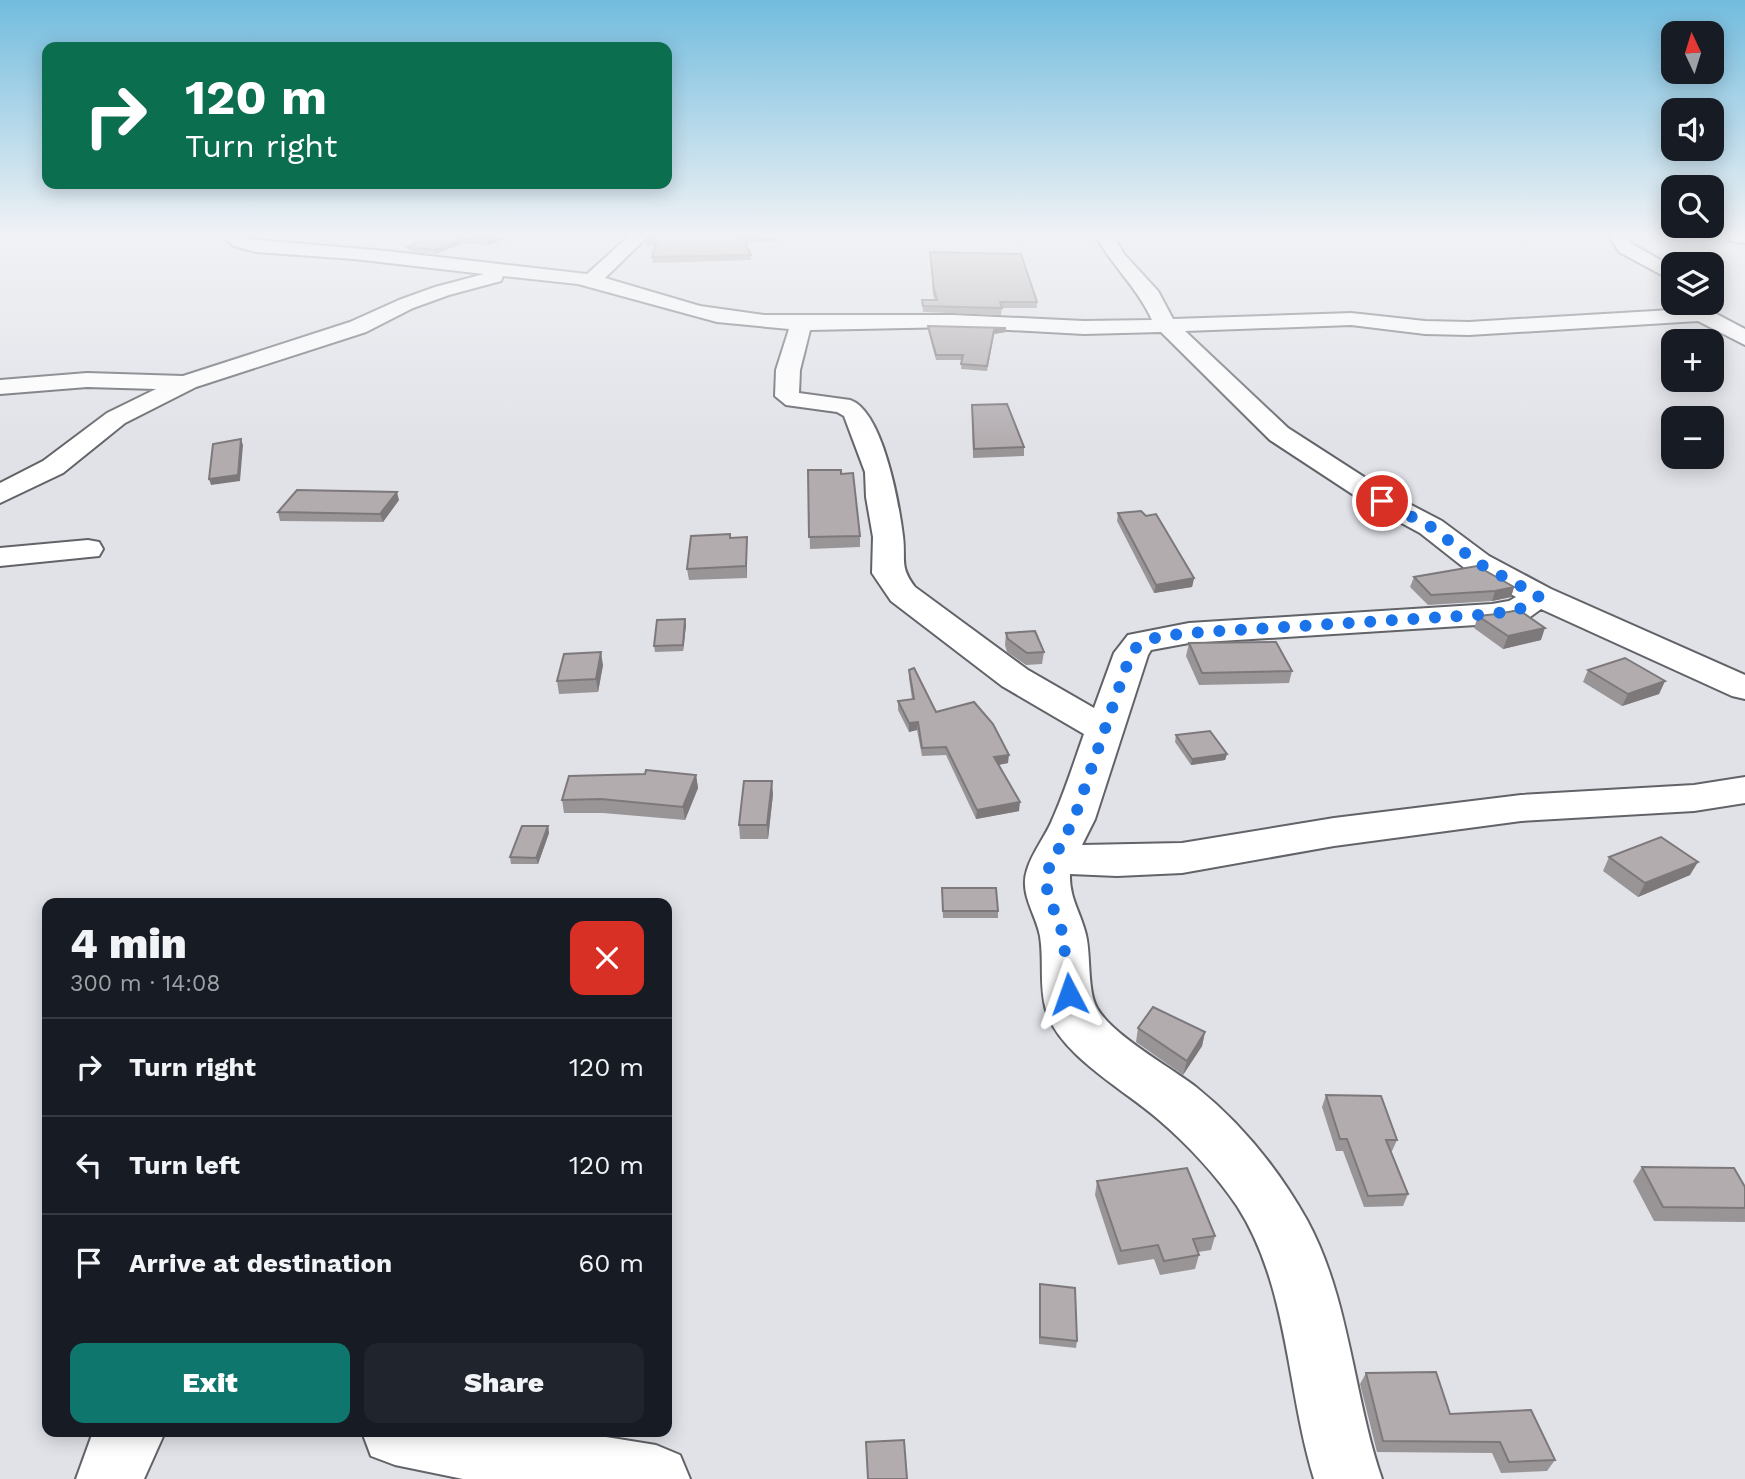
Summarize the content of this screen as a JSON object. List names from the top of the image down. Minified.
{"north":"top","page":{"map_buttons":["+","−"],"turn":["120 m","Turn right"],"heading":["4 min","300 m · 14:08"],"list":[{"name":"Turn right","value":"120 m"},{"name":"Turn left","value":"120 m"},{"name":"Arrive at destination","value":"60 m"}],"buttons":["Exit","Share"]}}
